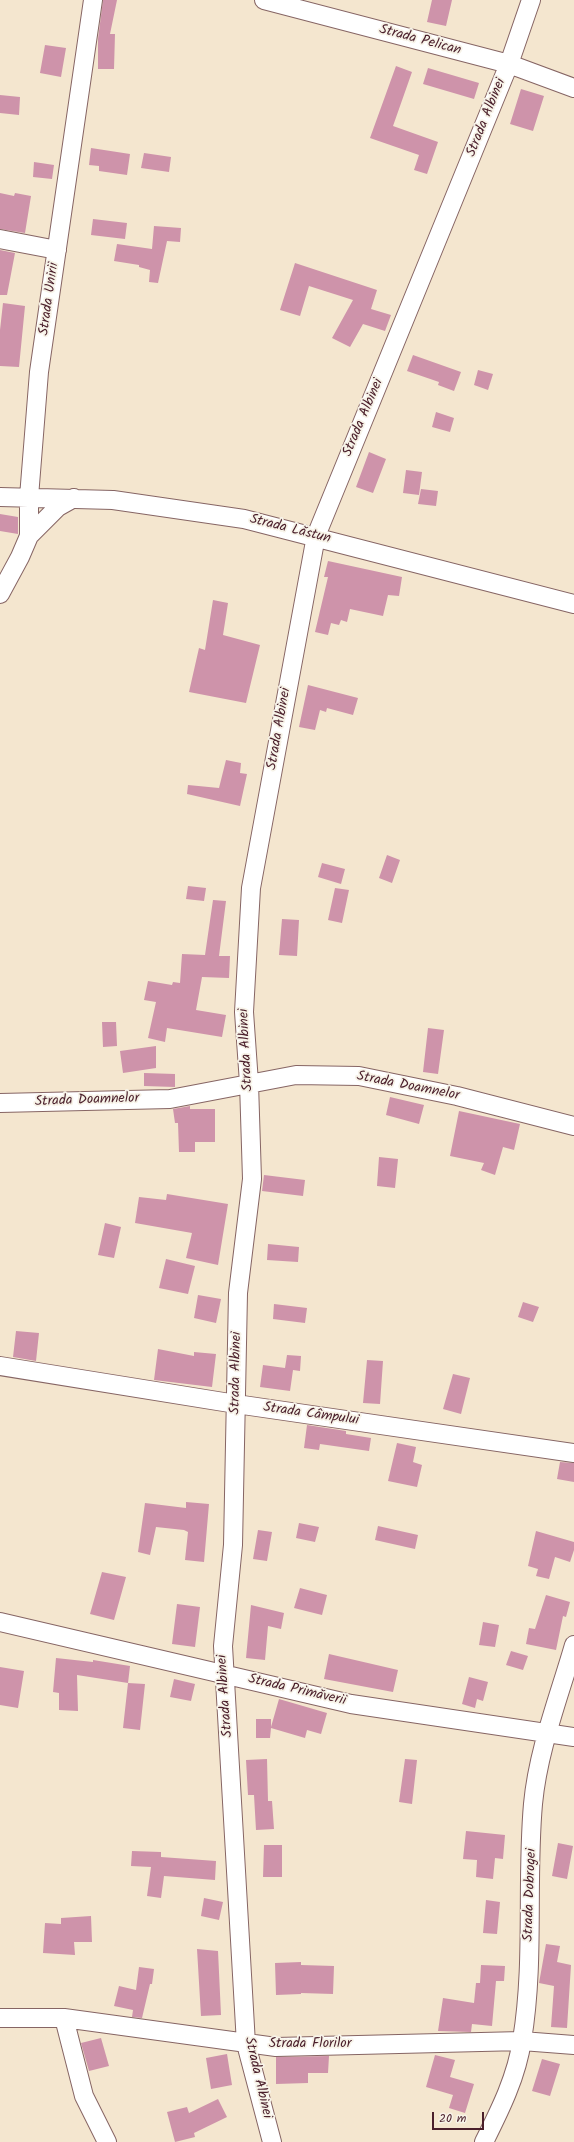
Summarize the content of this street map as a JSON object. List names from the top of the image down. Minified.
{"streets":{"street":["Strada Pelican","Strada Albinei","Strada Unirii","Strada Lăstun","Strada Doamnelor","Strada Câmpului","Strada Primăverii","Strada Dobrogei","Strada Florilor"]},"crossings":[["Strada Pelican","Strada Albinei"],["Strada Albinei","Strada Lăstun"],["Strada Albinei","Strada Doamnelor"],["Strada Albinei","Strada Câmpului"],["Strada Albinei","Strada Primăverii"],["Strada Albinei","Strada Florilor"],["Strada Unirii","Strada Lăstun"],["Strada Primăverii","Strada Dobrogei"],["Strada Dobrogei","Strada Florilor"]],"scale_bar":"20 m"}
